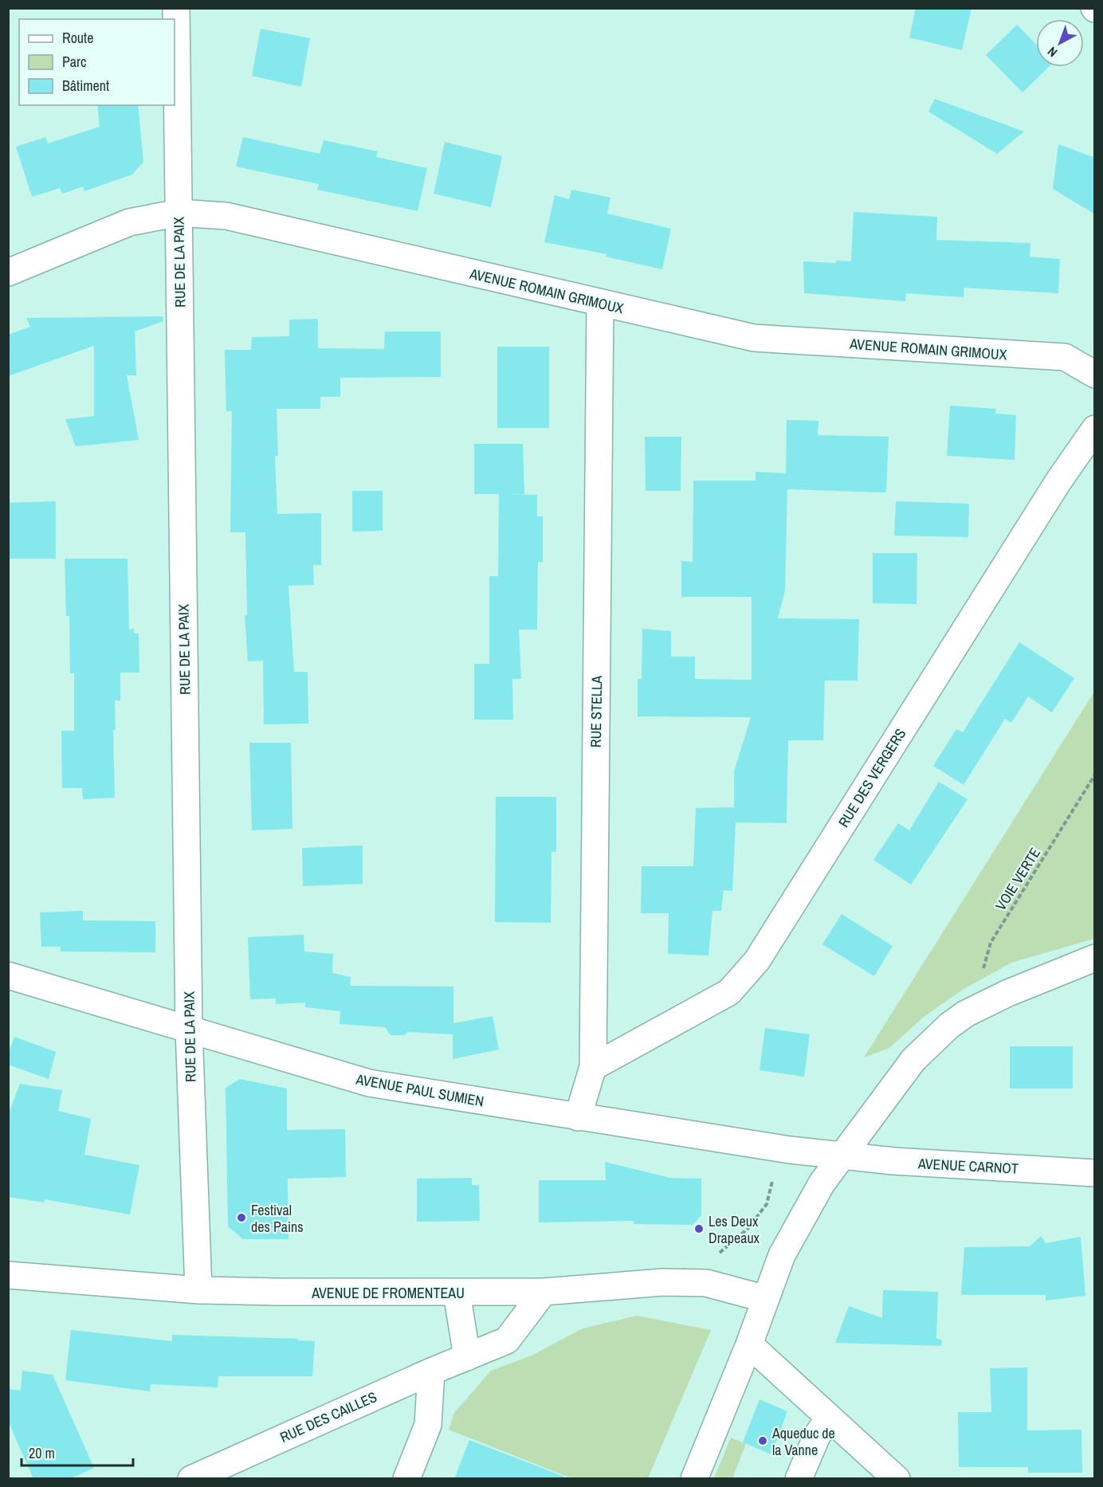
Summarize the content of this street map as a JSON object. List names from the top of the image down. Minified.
{"streets":{"street":["RUE DE LA PAIX","AVENUE ROMAIN GRIMOUX","RUE STELLA","RUE DES VERGERS","AVENUE PAUL SUMIEN","AVENUE CARNOT","AVENUE DE FROMENTEAU","RUE DES CAILLES"],"path":["VOIE VERTE"]},"crossings":[["RUE DE LA PAIX","AVENUE ROMAIN GRIMOUX"],["RUE DE LA PAIX","AVENUE PAUL SUMIEN"],["RUE DE LA PAIX","AVENUE DE FROMENTEAU"],["AVENUE ROMAIN GRIMOUX","RUE STELLA"],["RUE STELLA","RUE DES VERGERS"],["RUE STELLA","AVENUE PAUL SUMIEN"],["AVENUE PAUL SUMIEN","AVENUE CARNOT"],["AVENUE DE FROMENTEAU","RUE DES CAILLES"]],"places":["Festival des Pains","Les Deux Drapeaux","Aqueduc de la Vanne"],"legend":["Route","Parc","Bâtiment"],"scale_bar":"20 m","north":"bottom left"}
